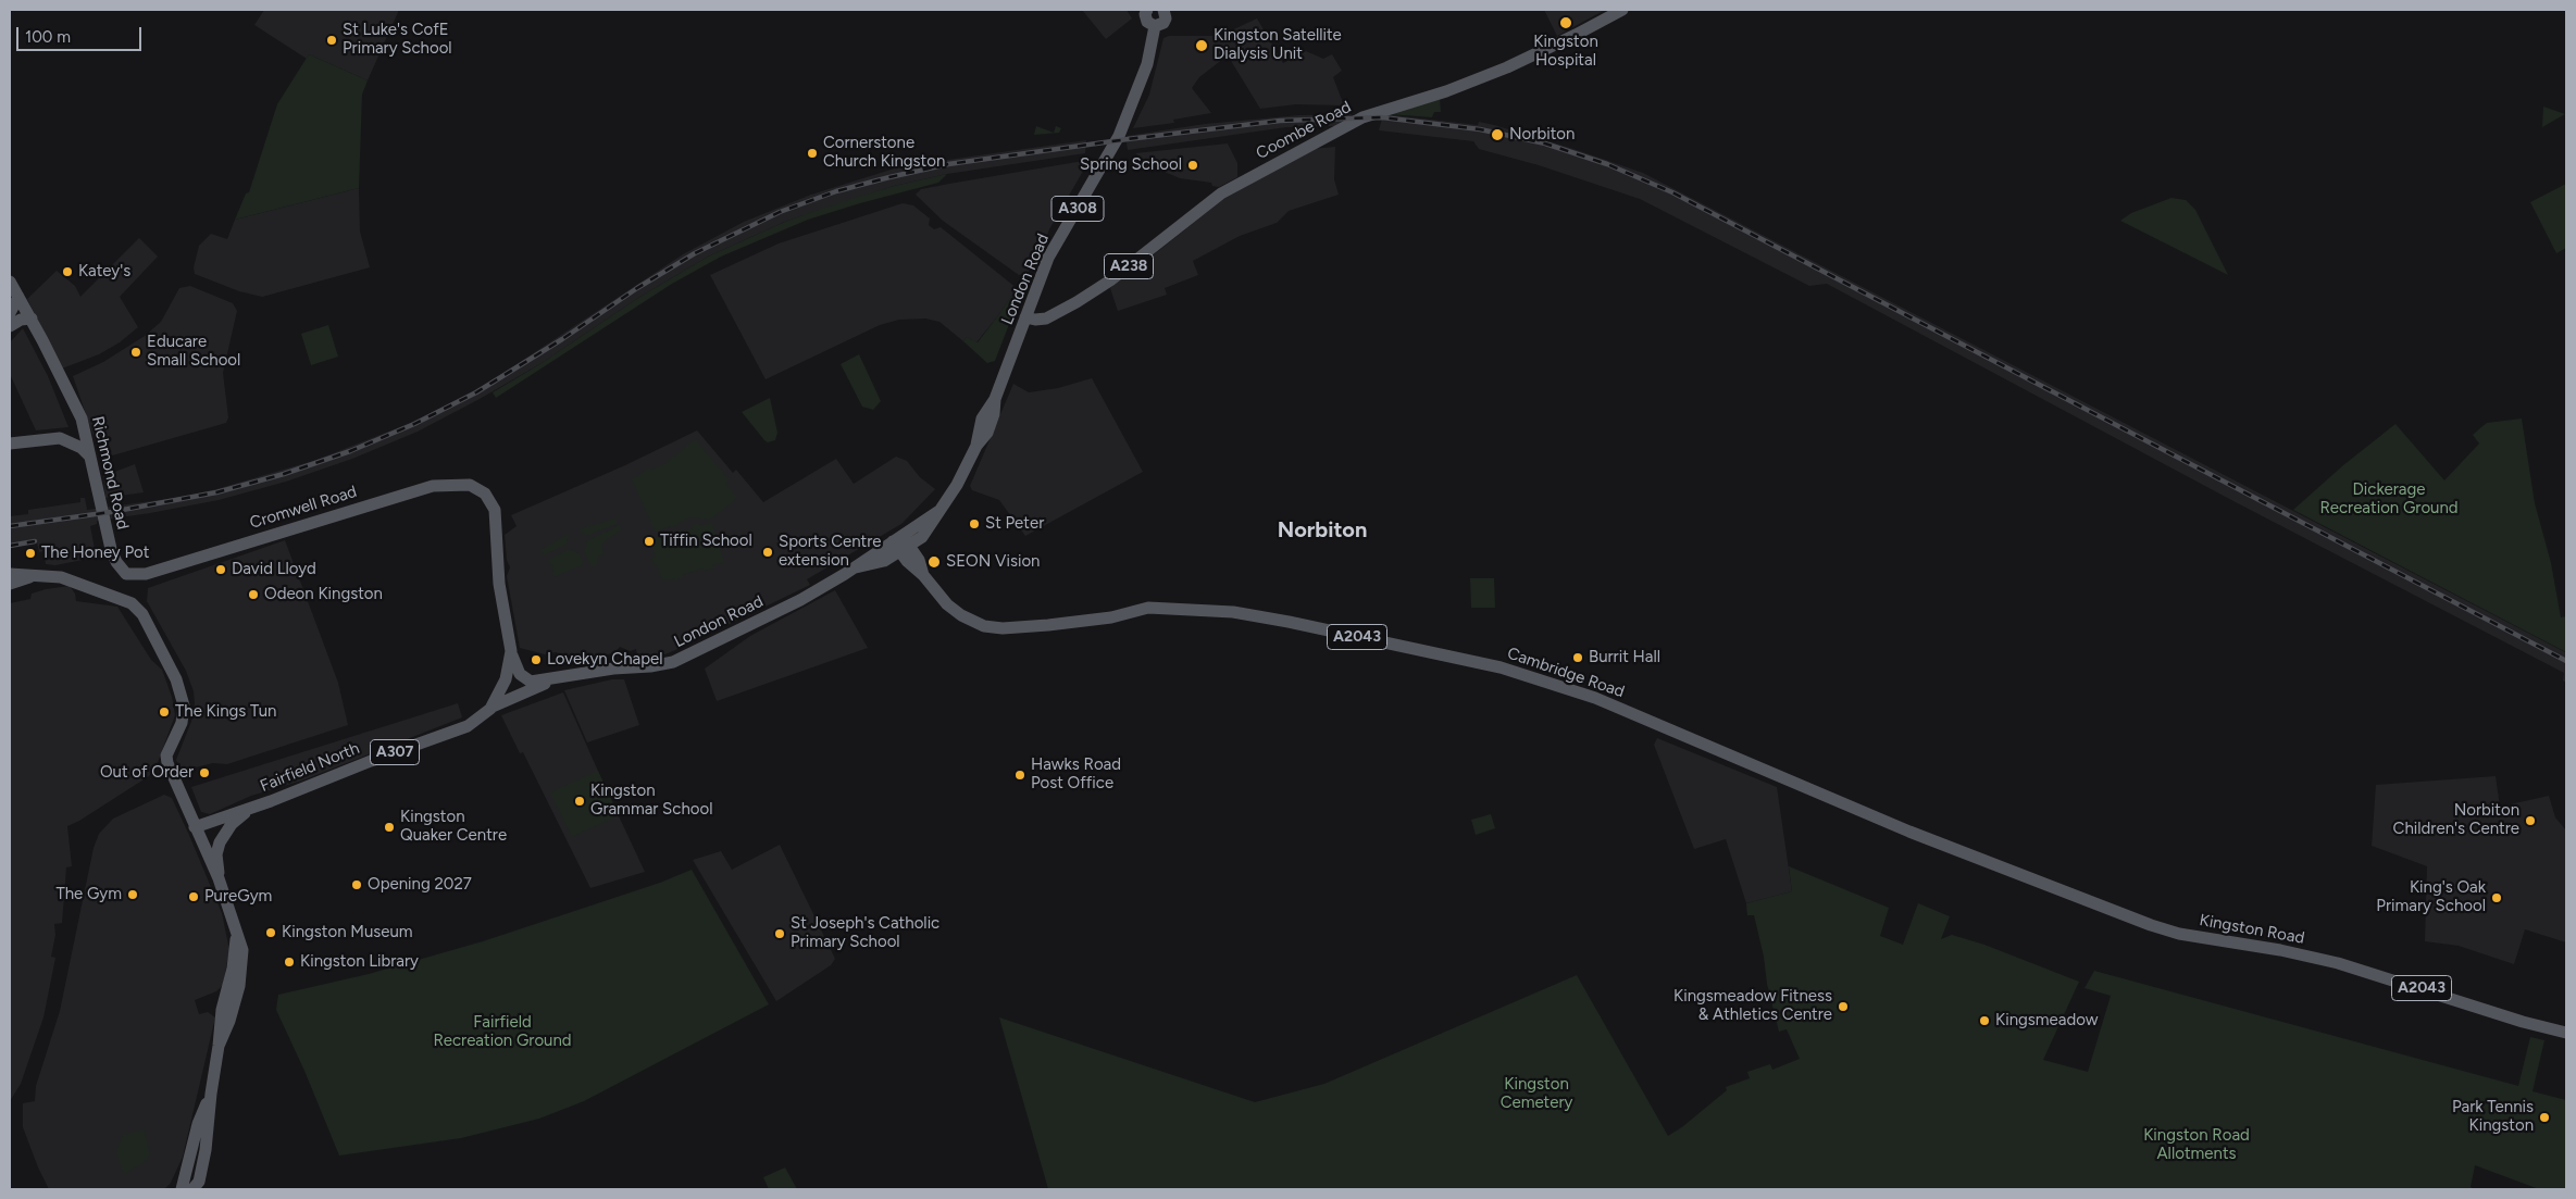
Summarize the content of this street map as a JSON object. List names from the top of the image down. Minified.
{"streets":{"main road":["Coombe Road","A308","A238","London Road","Richmond Road","Cromwell Road","A2043","Cambridge Road","A307","Fairfield North","Kingston Road"]},"crossings":[["Coombe Road","London Road"],["A308","London Road"],["A308","Cromwell Road"],["A308","A307"],["A308","Fairfield North"],["London Road","Cambridge Road"],["Richmond Road","Cromwell Road"],["Cromwell Road","A307"],["Cambridge Road","Kingston Road"],["A307","Fairfield North"]],"districts":["Norbiton"],"parks":["Dickerage Recreation Ground","Fairfield Recreation Ground","Kingston Cemetery","Kingston Road Allotments"],"places":["Kingston Hospital","St Luke's CofE Primary School","Kingston Satellite Dialysis Unit","Norbiton","Cornerstone Church Kingston","Spring School","Katey's","Educare Small School","St Peter","Tiffin School","Sports Centre extension","The Honey Pot","SEON Vision","David Lloyd","Odeon Kingston","Burrit Hall","Lovekyn Chapel","The Kings Tun","Out of Order","Hawks Road Post Office","Kingston Grammar School","Norbiton Children's Centre","Kingston Quaker Centre","Opening 2027","The Gym","PureGym","King's Oak Primary School","Kingston Museum","St Joseph's Catholic Primary School","Kingston Library","Kingsmeadow Fitness & Athletics Centre","Kingsmeadow","Park Tennis Kingston"],"scale_bar":"100 m"}
